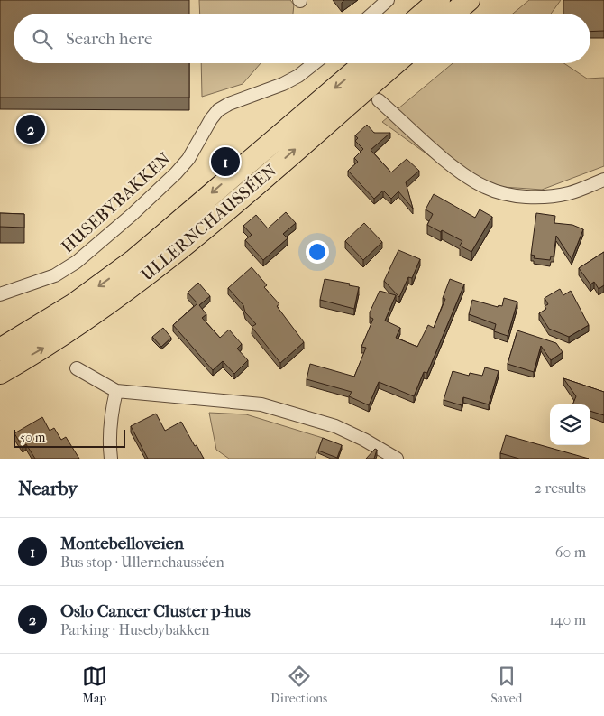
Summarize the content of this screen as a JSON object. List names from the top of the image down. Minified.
{"streets":{"highway":["ULLERNCHAUSSÉEN"],"street":["HUSEBYBAKKEN"]},"scale_bar":"50 m","page":{"search":"Search here","pins":["2","1"],"scale":"50 m","heading":["Nearby","2 results"],"list":[{"mark":"1","name":"Montebelloveien","note":"Bus stop · Ullernchausséen","value":"60 m"},{"mark":"2","name":"Oslo Cancer Cluster p-hus","note":"Parking · Husebybakken","value":"140 m"}],"nav":["Map","Directions","Saved"]}}
